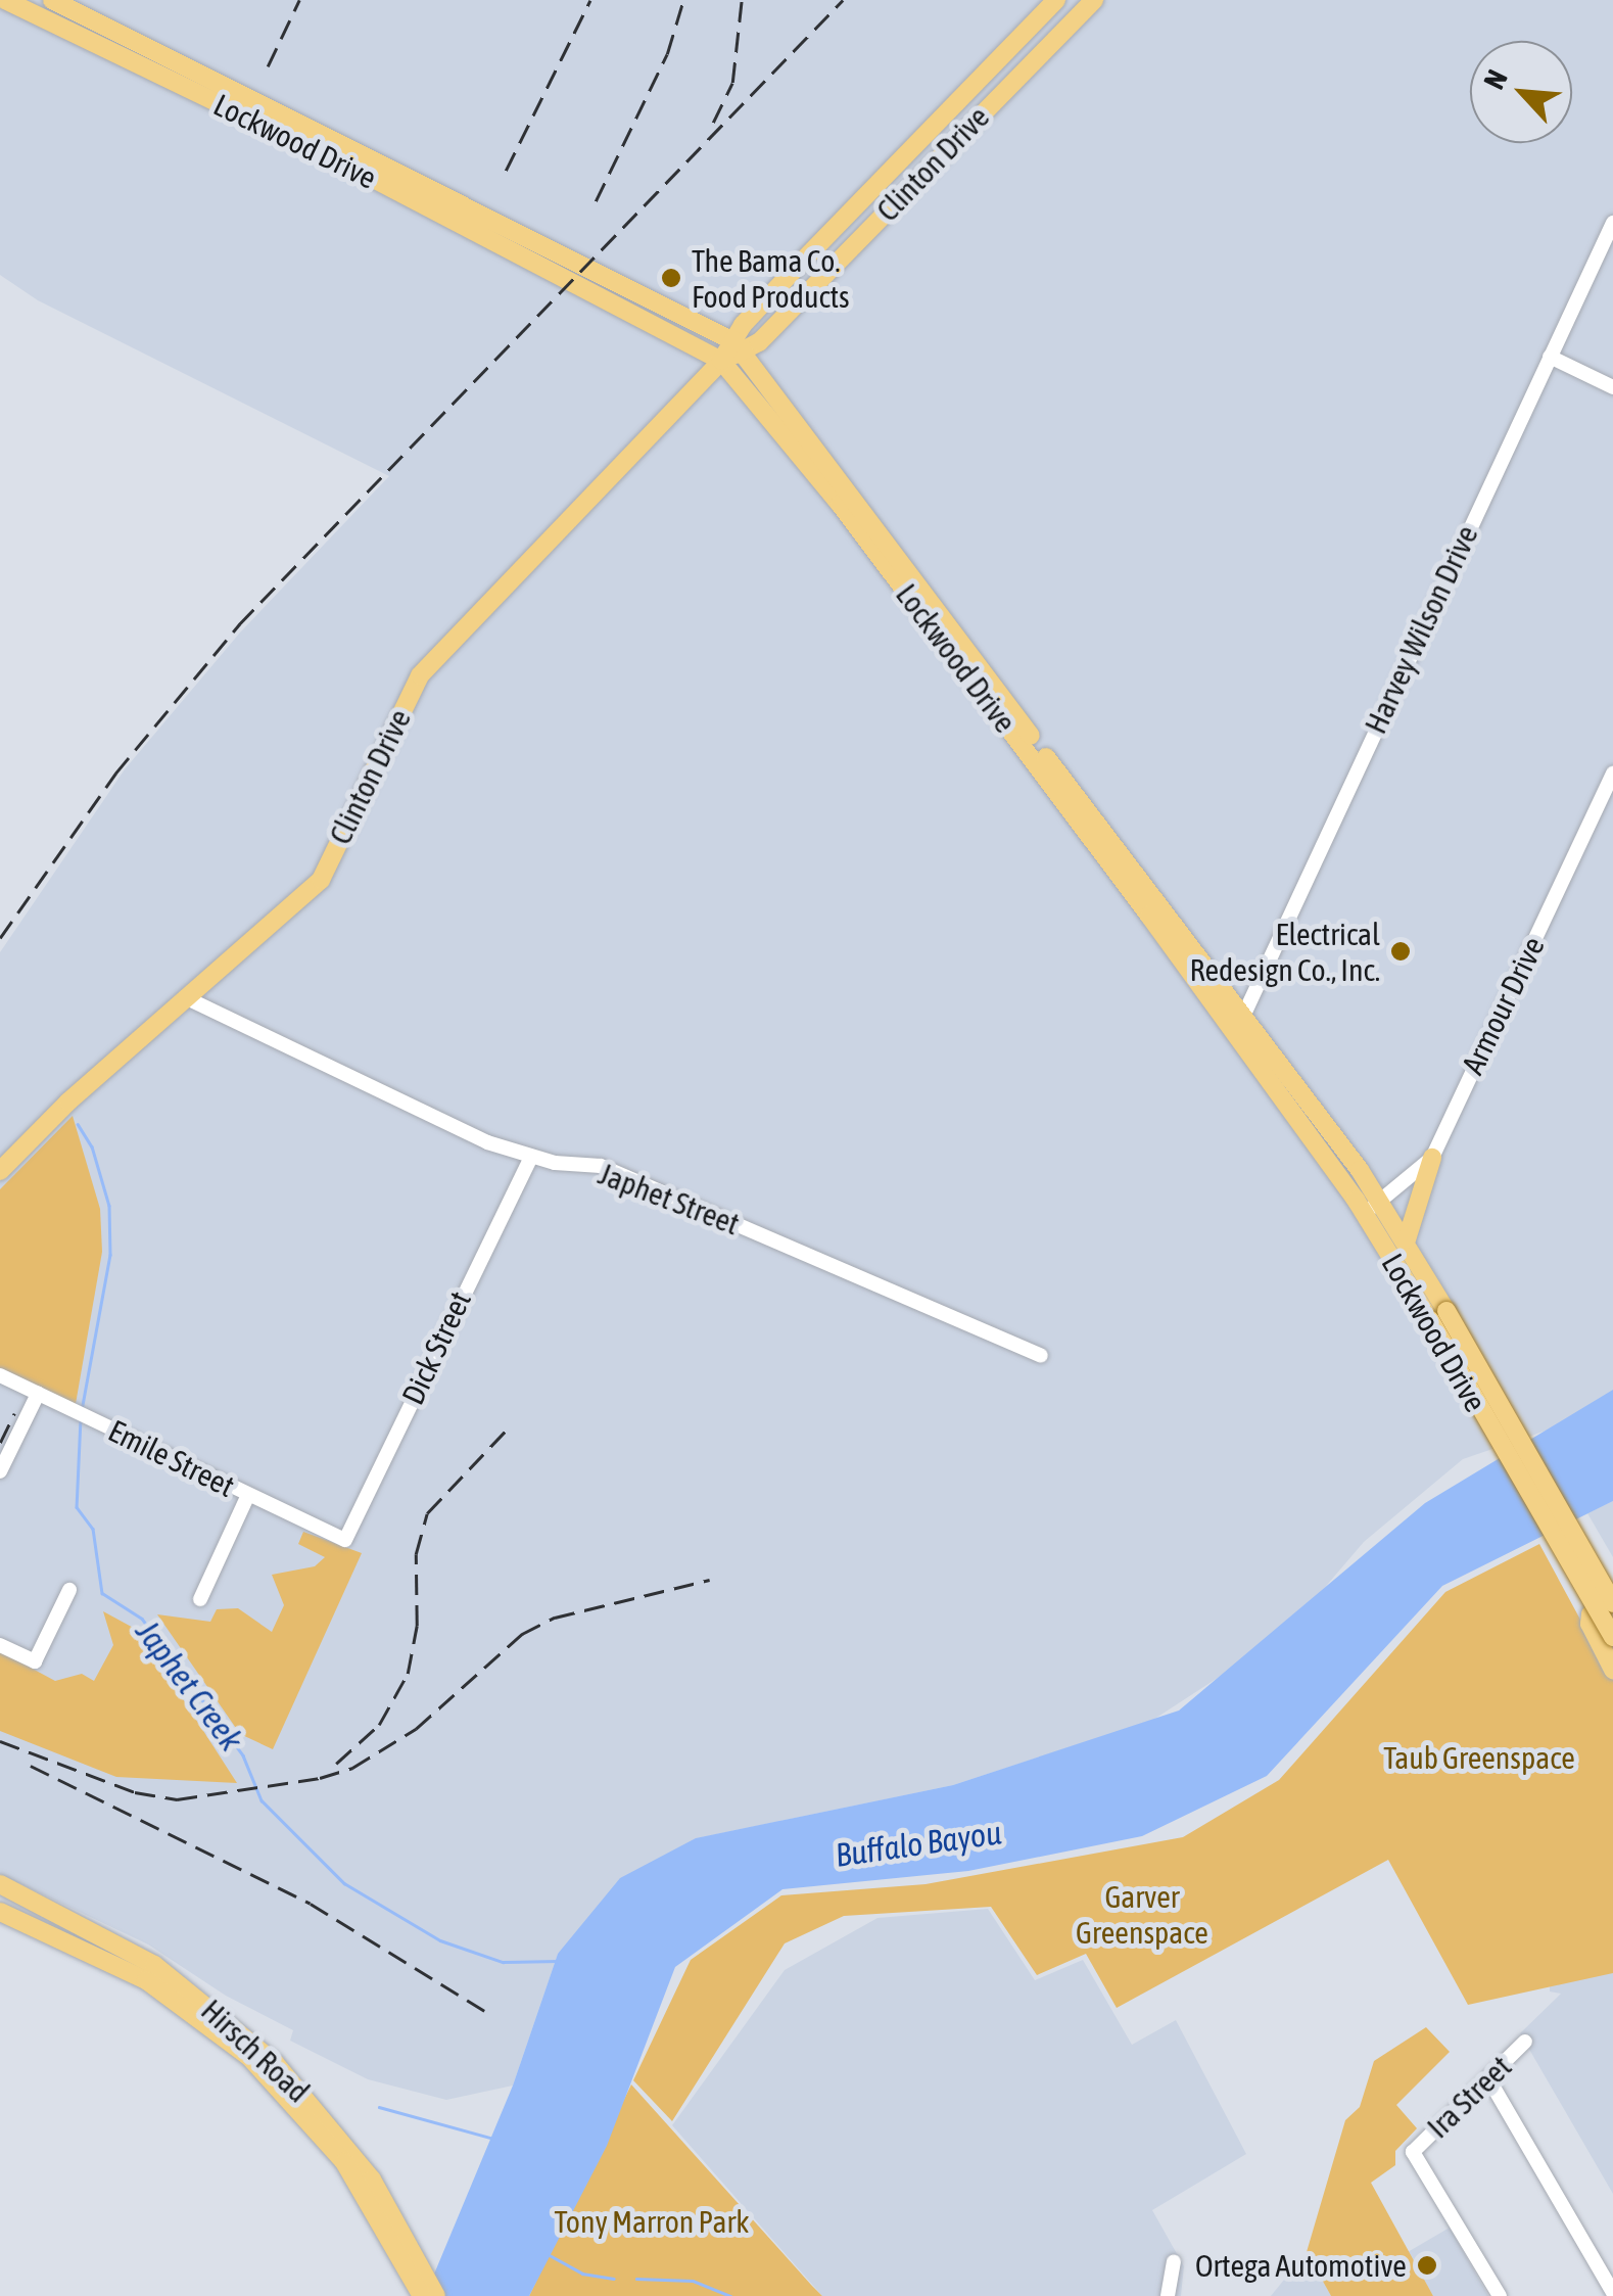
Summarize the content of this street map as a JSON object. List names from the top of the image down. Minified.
{"streets":{"main road":["Lockwood Drive","Clinton Drive","Hirsch Road"],"street":["Harvey Wilson Drive","Armour Drive","Japhet Street","Dick Street","Emile Street","Ira Street"]},"crossings":[["Lockwood Drive","Clinton Drive"],["Lockwood Drive","Harvey Wilson Drive"],["Lockwood Drive","Armour Drive"],["Clinton Drive","Japhet Street"],["Japhet Street","Dick Street"],["Dick Street","Emile Street"]],"water":["Japhet Creek","Buffalo Bayou"],"parks":["Taub Greenspace","Garver Greenspace","Tony Marron Park"],"places":["The Bama Co. Food Products","Electrical Redesign Co., Inc.","Ortega Automotive"],"north":"top left"}
